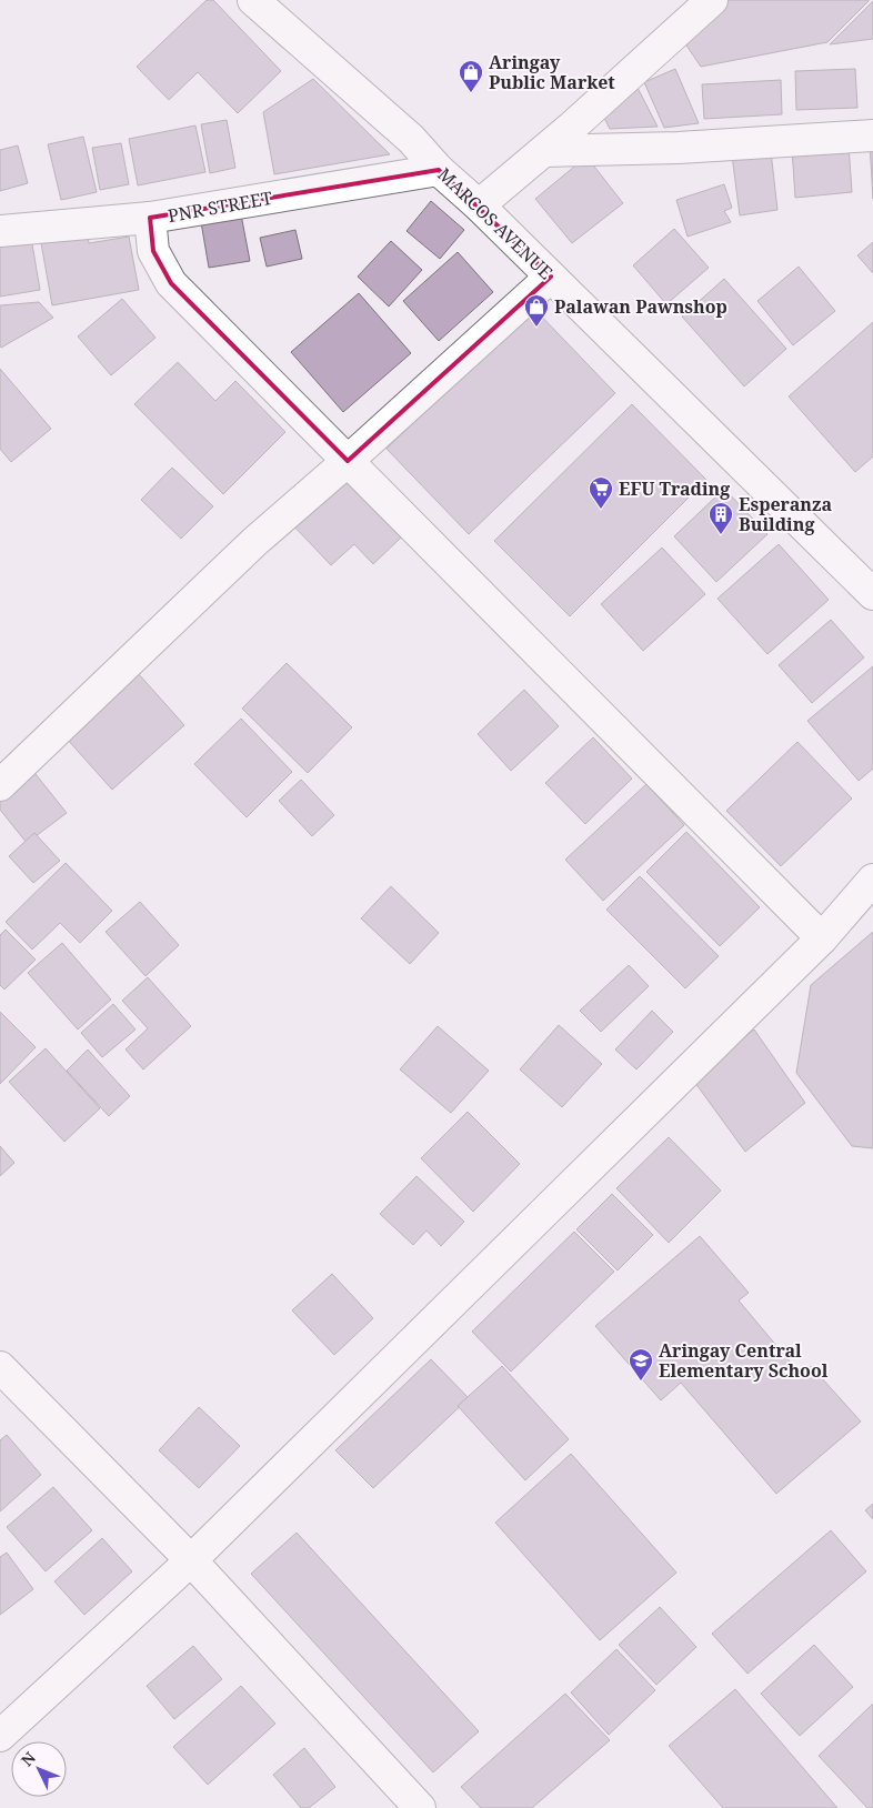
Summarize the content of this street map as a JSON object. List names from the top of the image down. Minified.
{"streets":{"street":["PNR STREET","MARCOS AVENUE"]},"crossings":[["PNR STREET","MARCOS AVENUE"]],"places":{"shop":["Aringay Public Market","Palawan Pawnshop"],"supermarket":["EFU Trading"],"building":["Esperanza Building"],"school or university":["Aringay Central Elementary School"]},"north":"top left"}
